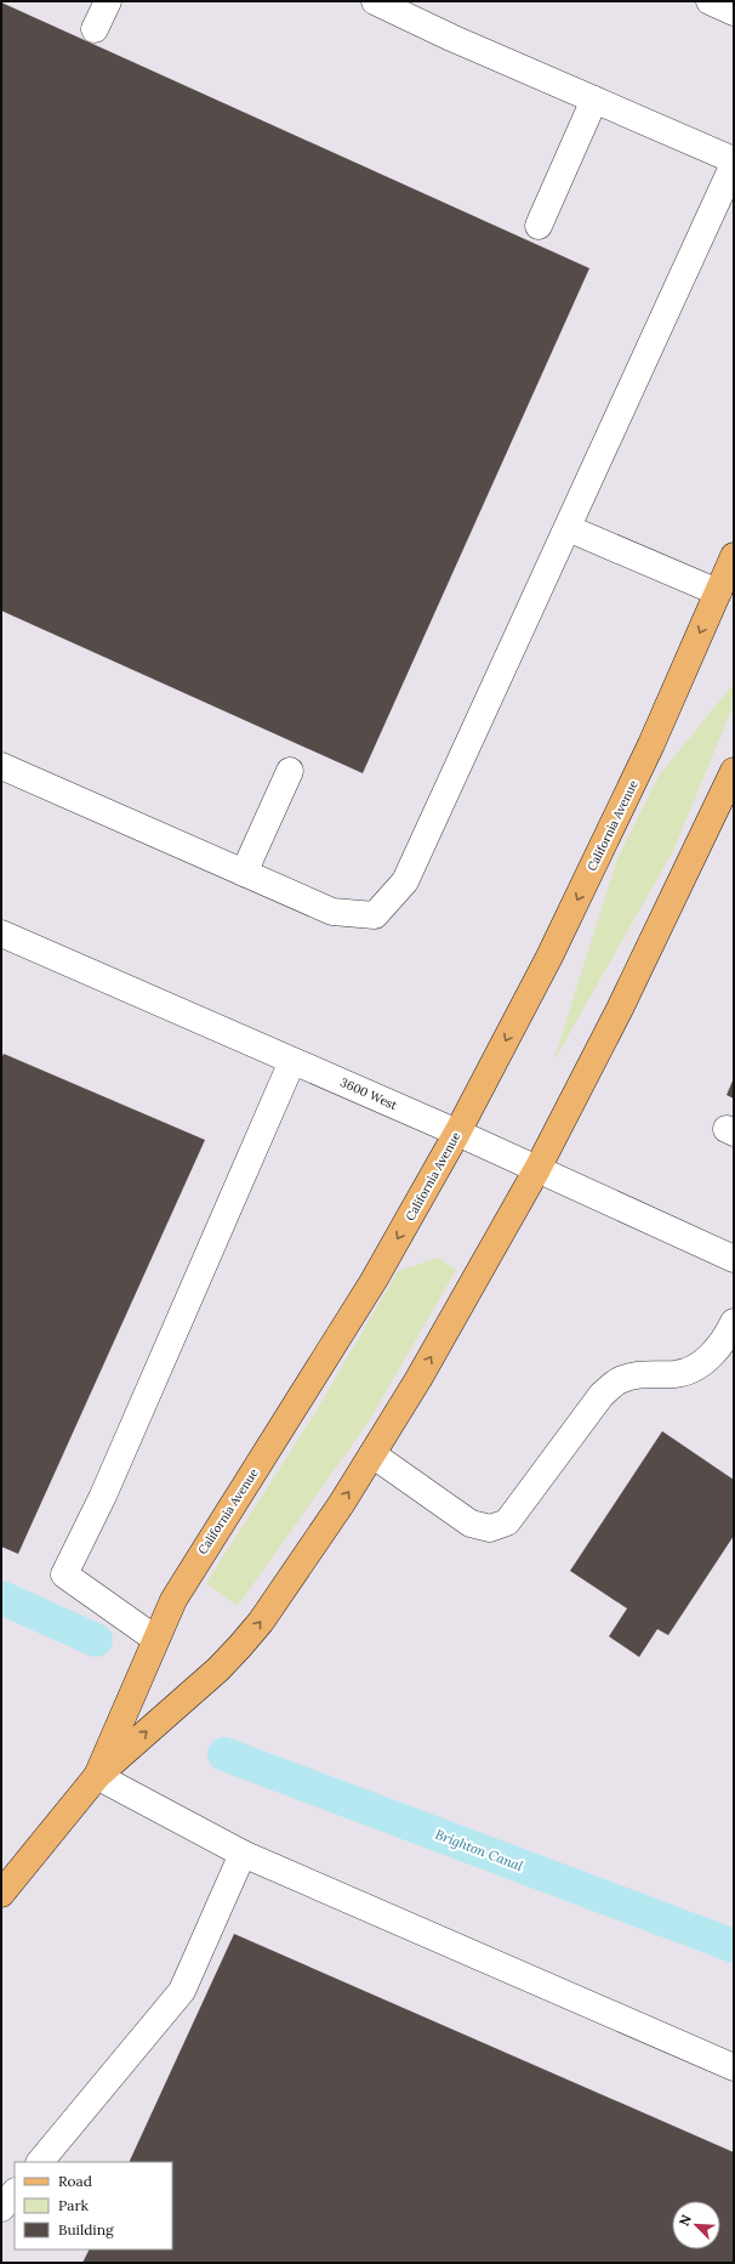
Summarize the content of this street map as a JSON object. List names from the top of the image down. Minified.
{"streets":{"main road":["California Avenue"],"street":["3600 West"]},"crossings":[["California Avenue","3600 West"]],"water":["Brighton Canal"],"legend":["Road","Park","Building"],"north":"top left"}
